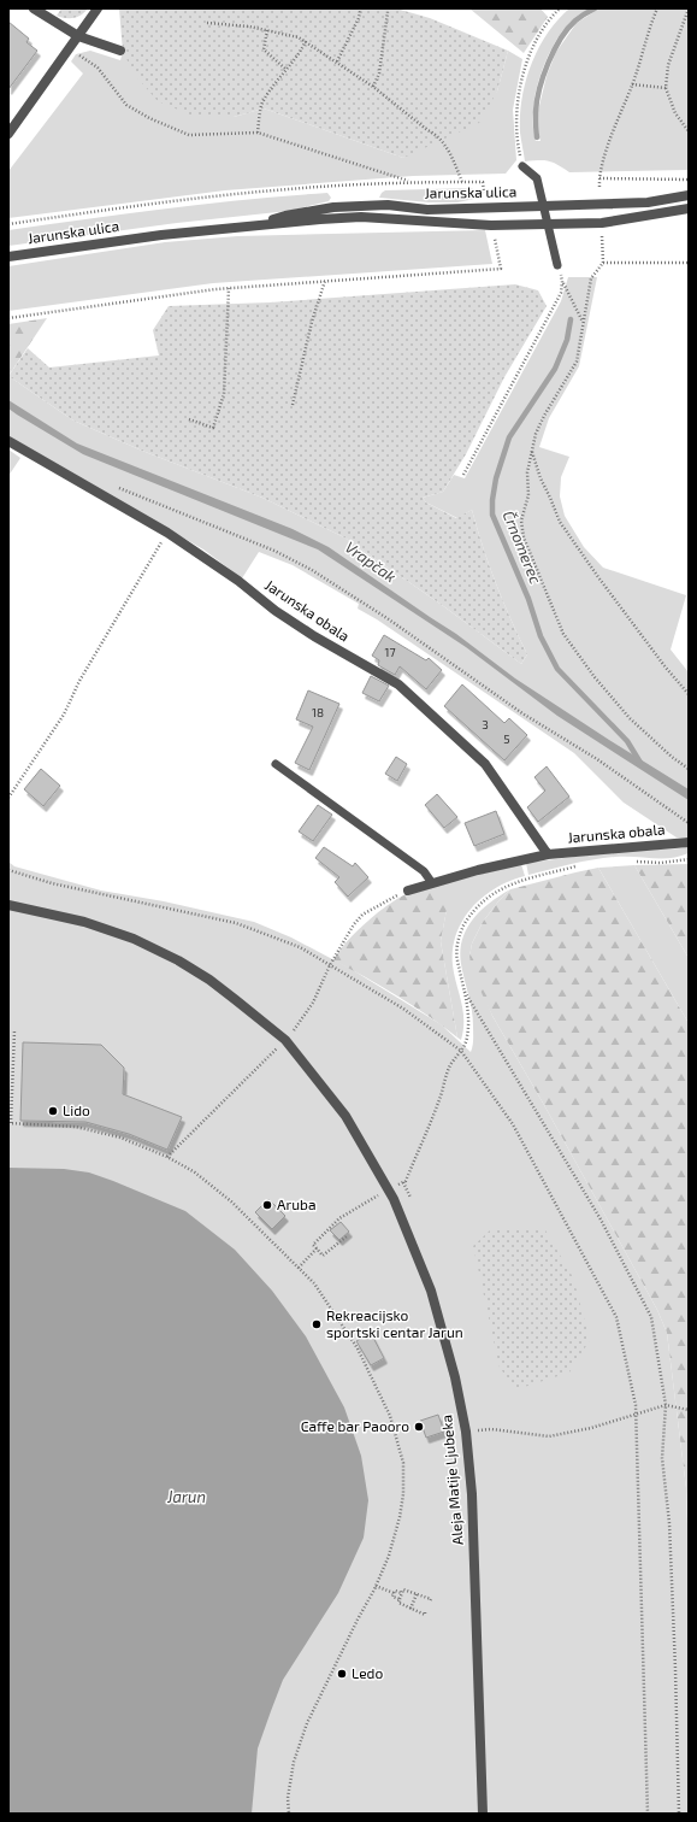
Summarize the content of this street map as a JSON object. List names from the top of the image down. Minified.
{"streets":{"street":["Jarunska ulica","Jarunska obala","Aleja Matije Ljubeka"]},"water":["Črnomerec","Vrapčak","Jarun"],"places":["Lido","Aruba","Rekreacijsko sportski centar Jarun","Caffe bar Paooro","Ledo"],"house_numbers":["17","18","3","5"]}
